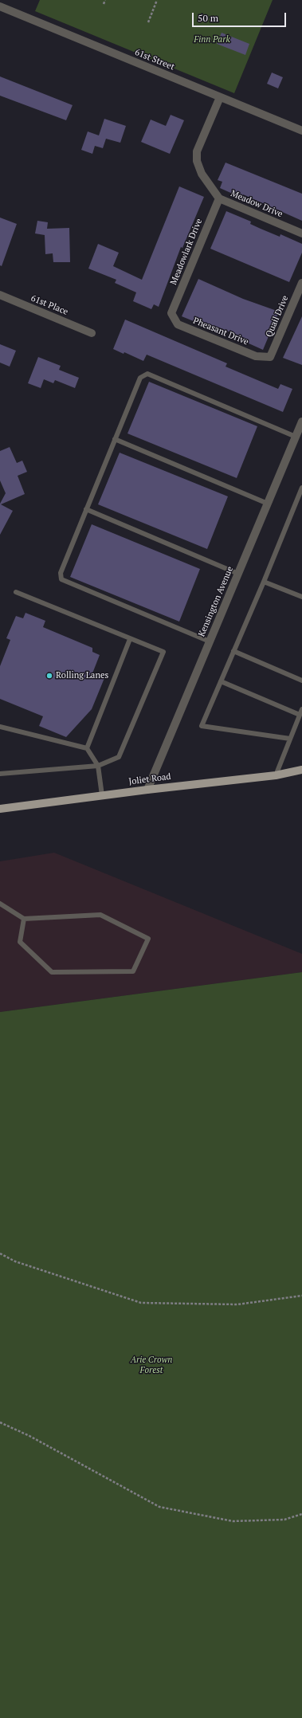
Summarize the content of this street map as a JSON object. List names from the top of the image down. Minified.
{"streets":{"main road":["Joliet Road"],"street":["61st Street","Meadow Drive","Meadowlark Drive","61st Place","Quail Drive","Pheasant Drive","Kensington Avenue"]},"crossings":[["61st Street","Meadow Drive"],["Meadow Drive","Meadowlark Drive"],["Meadowlark Drive","Pheasant Drive"],["Quail Drive","Pheasant Drive"],["Kensington Avenue","Joliet Road"]],"parks":["Finn Park","Arie Crown Forest"],"places":["Rolling Lanes"],"scale_bar":"50 m"}
